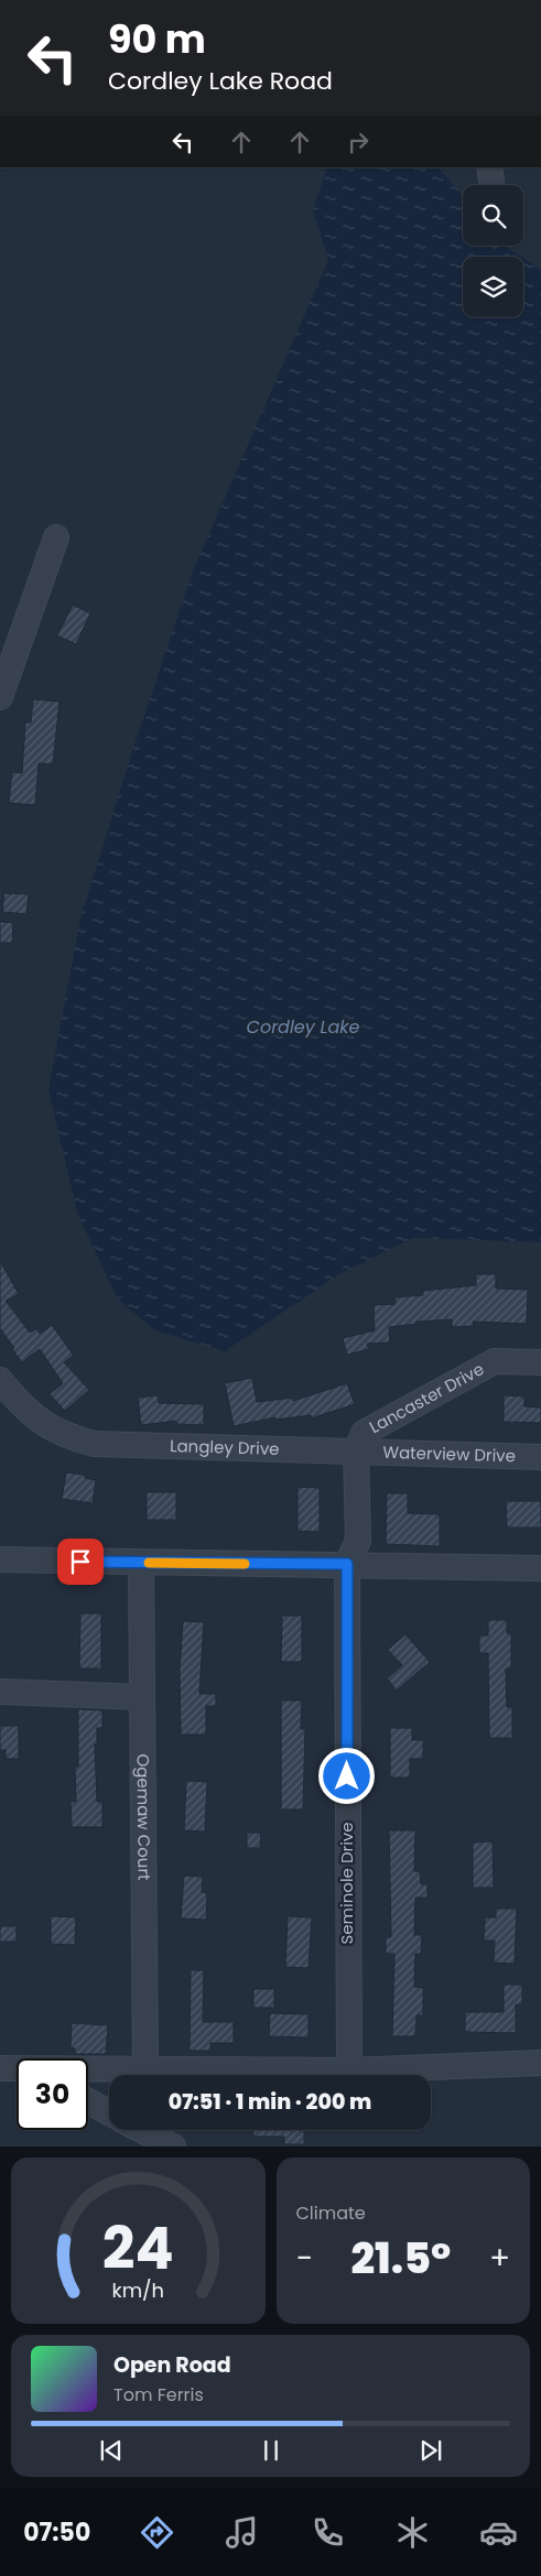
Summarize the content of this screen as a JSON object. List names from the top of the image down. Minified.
{"streets":{"street":["Lancaster Drive","Langley Drive","Waterview Drive","Ogemaw Court","Seminole Drive"]},"crossings":[["Lancaster Drive","Langley Drive"],["Lancaster Drive","Waterview Drive"],["Langley Drive","Waterview Drive"]],"water":["Cordley Lake"],"page":{"turn":["90 m","Cordley Lake Road"],"limit":"30","trip":"07:51 · 1 min · 200 m","tile":"Climate","heat":["−","21.5°","+"],"song":["Open Road","Tom Ferris"],"tabs":"07:50","gauge":["24","km/h"]}}
